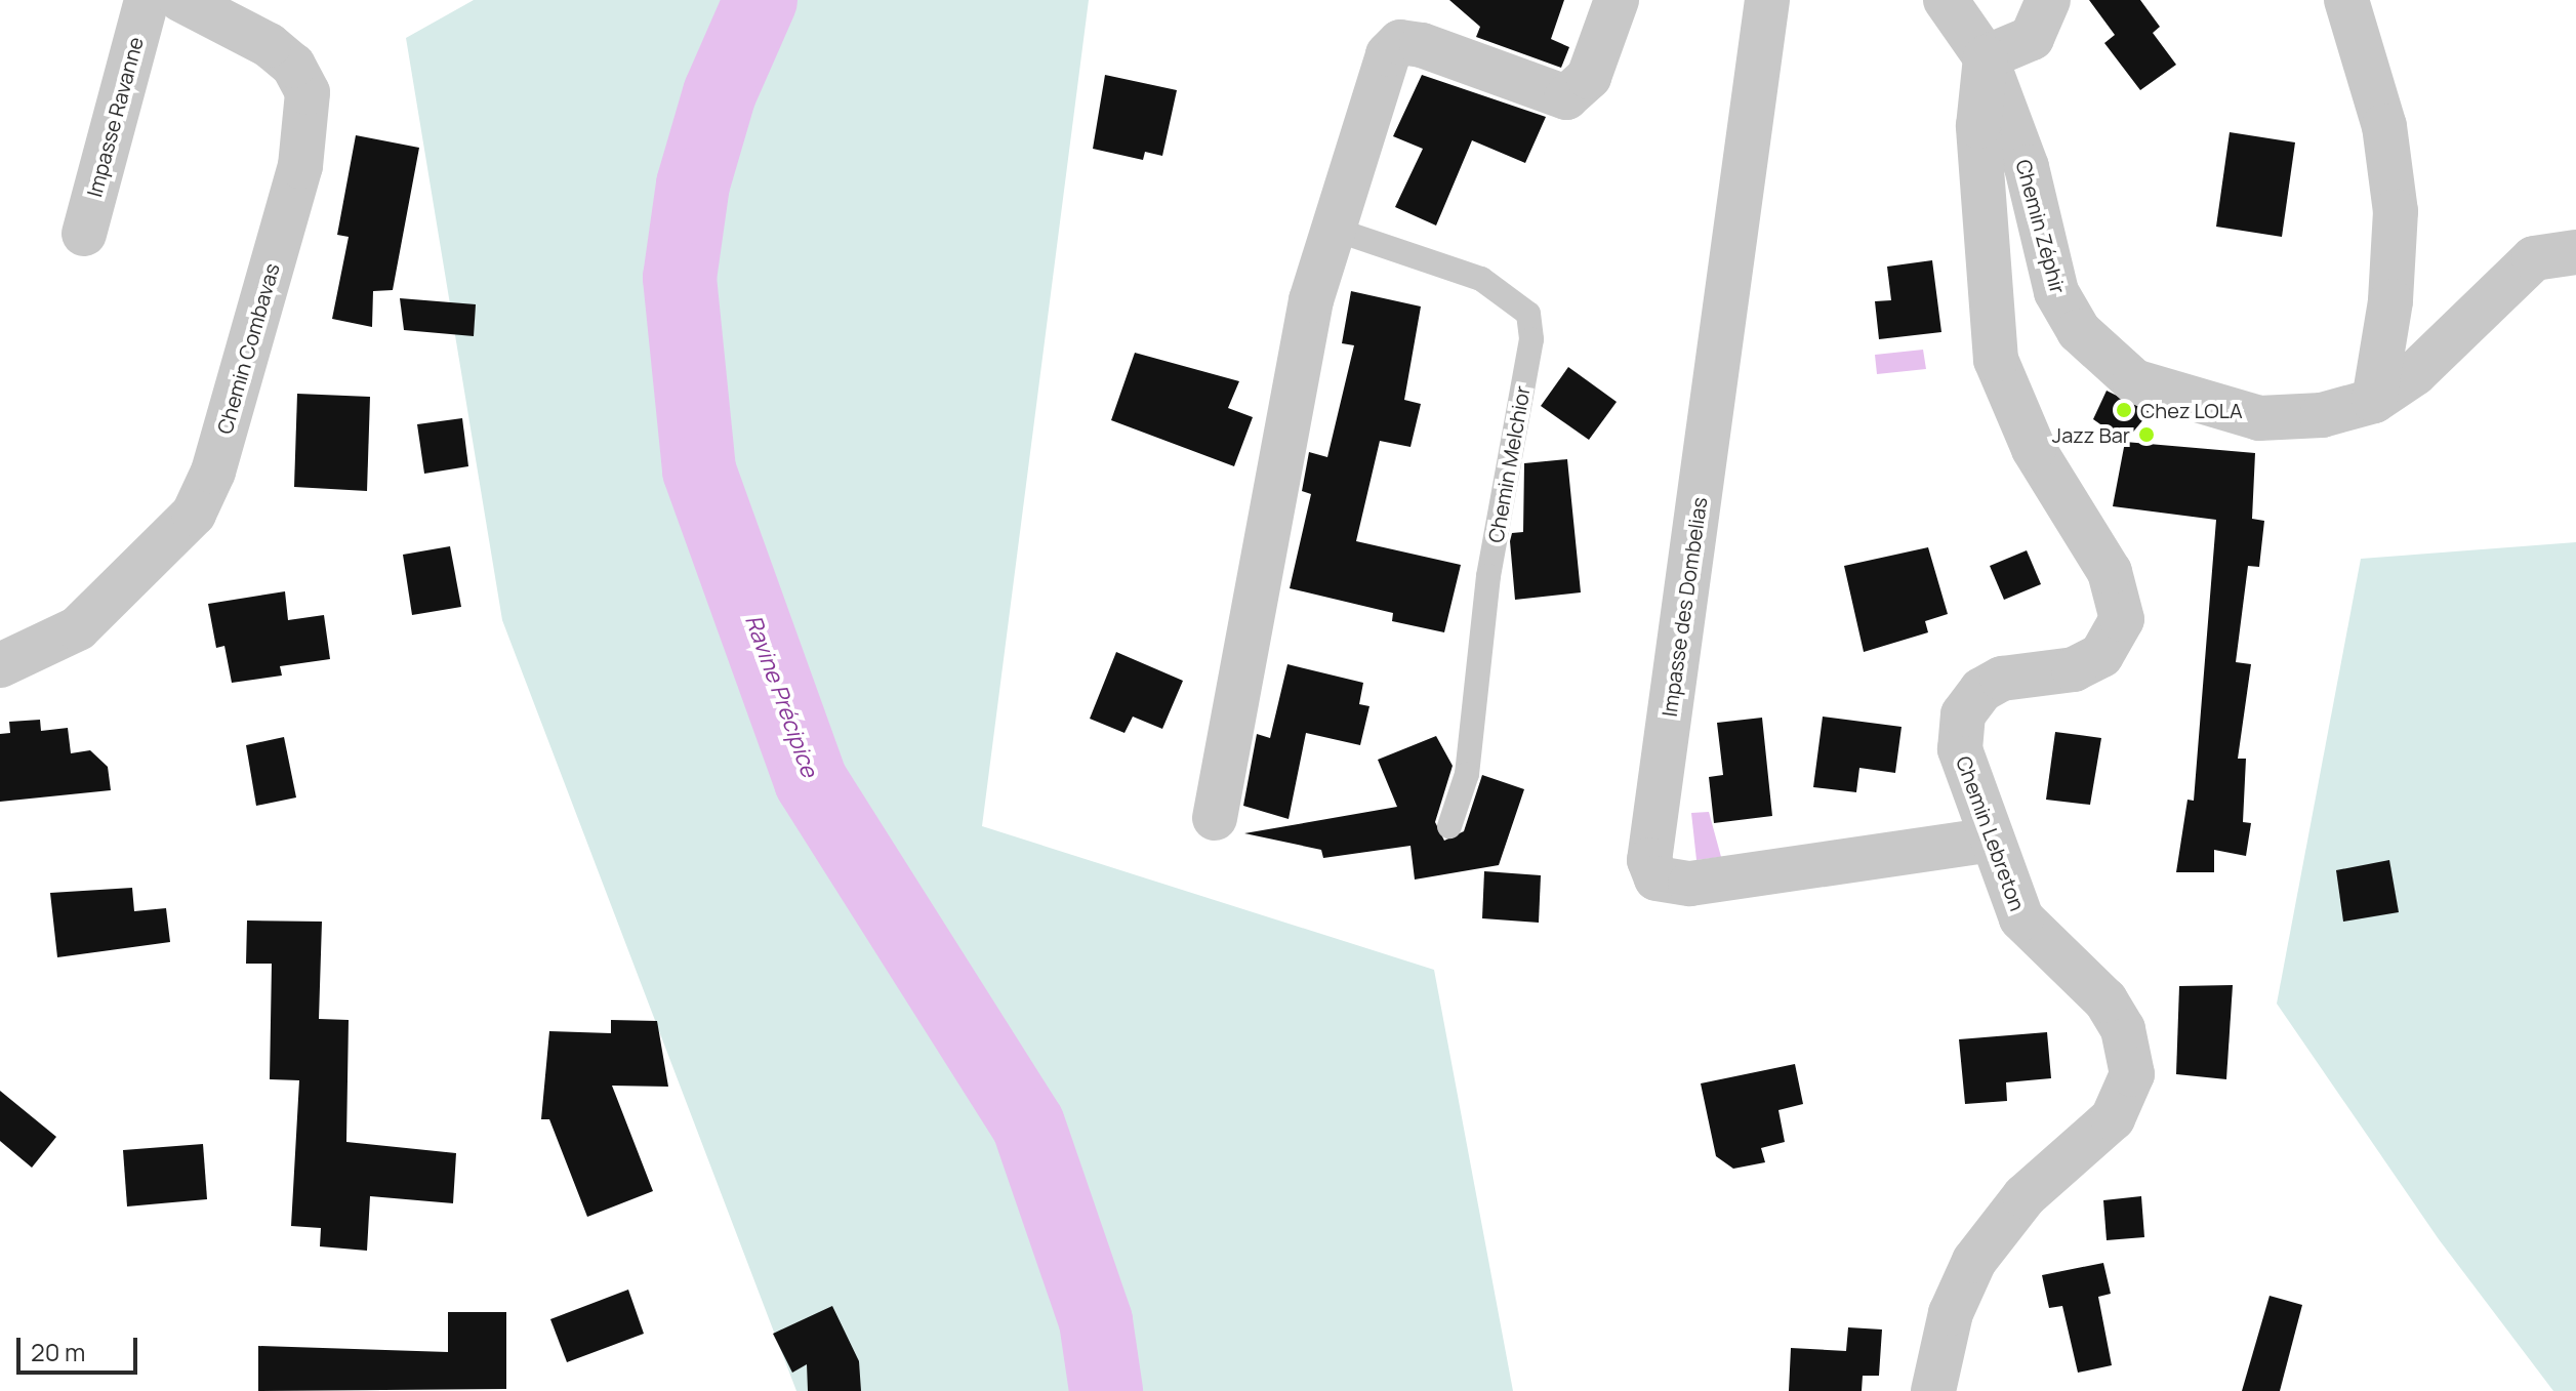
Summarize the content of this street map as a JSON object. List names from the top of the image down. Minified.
{"streets":{"street":["Impasse Ravanne","Chemin Zéphir","Chemin Combavas","Impasse des Dombelias","Chemin Lebreton"],"lane":["Chemin Melchior"]},"crossings":[["Chemin Zéphir","Chemin Lebreton"],["Impasse des Dombelias","Chemin Lebreton"]],"water":["Ravine Précipice"],"places":["Chez LOLA","Jazz Bar"],"scale_bar":"20 m"}
